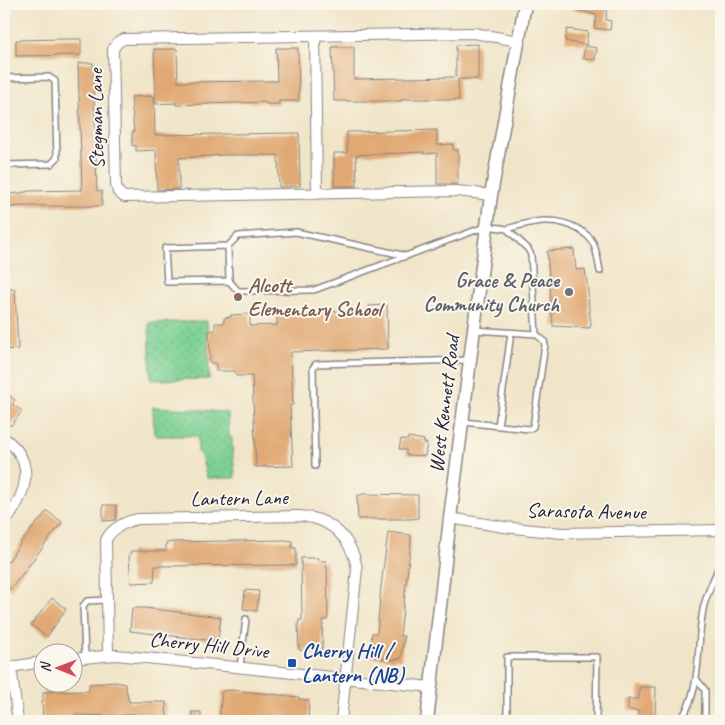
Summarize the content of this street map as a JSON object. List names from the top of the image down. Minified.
{"streets":{"street":["Stegman Lane","West Kennett Road","Lantern Lane","Sarasota Avenue","Cherry Hill Drive"]},"crossings":[["Stegman Lane","West Kennett Road"],["West Kennett Road","Sarasota Avenue"],["West Kennett Road","Cherry Hill Drive"],["Lantern Lane","Cherry Hill Drive"]],"places":{"other":["Grace & Peace Community Church","Alcott Elementary School"],"transit":["Cherry Hill / Lantern (NB)"]},"north":"left"}
